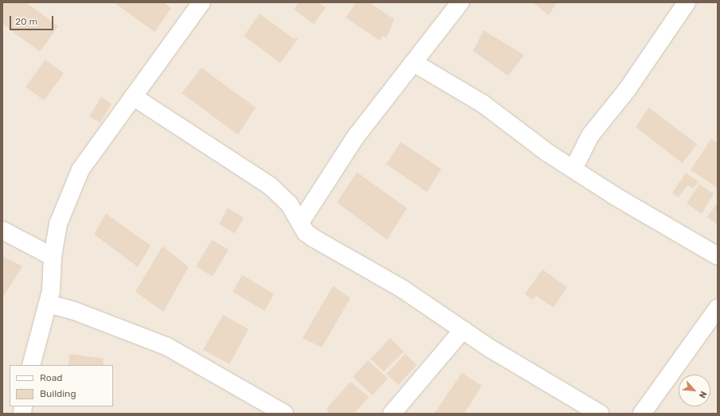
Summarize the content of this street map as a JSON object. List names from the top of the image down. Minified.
{"legend":["Road","Building"],"scale_bar":"20 m","north":"bottom right"}
